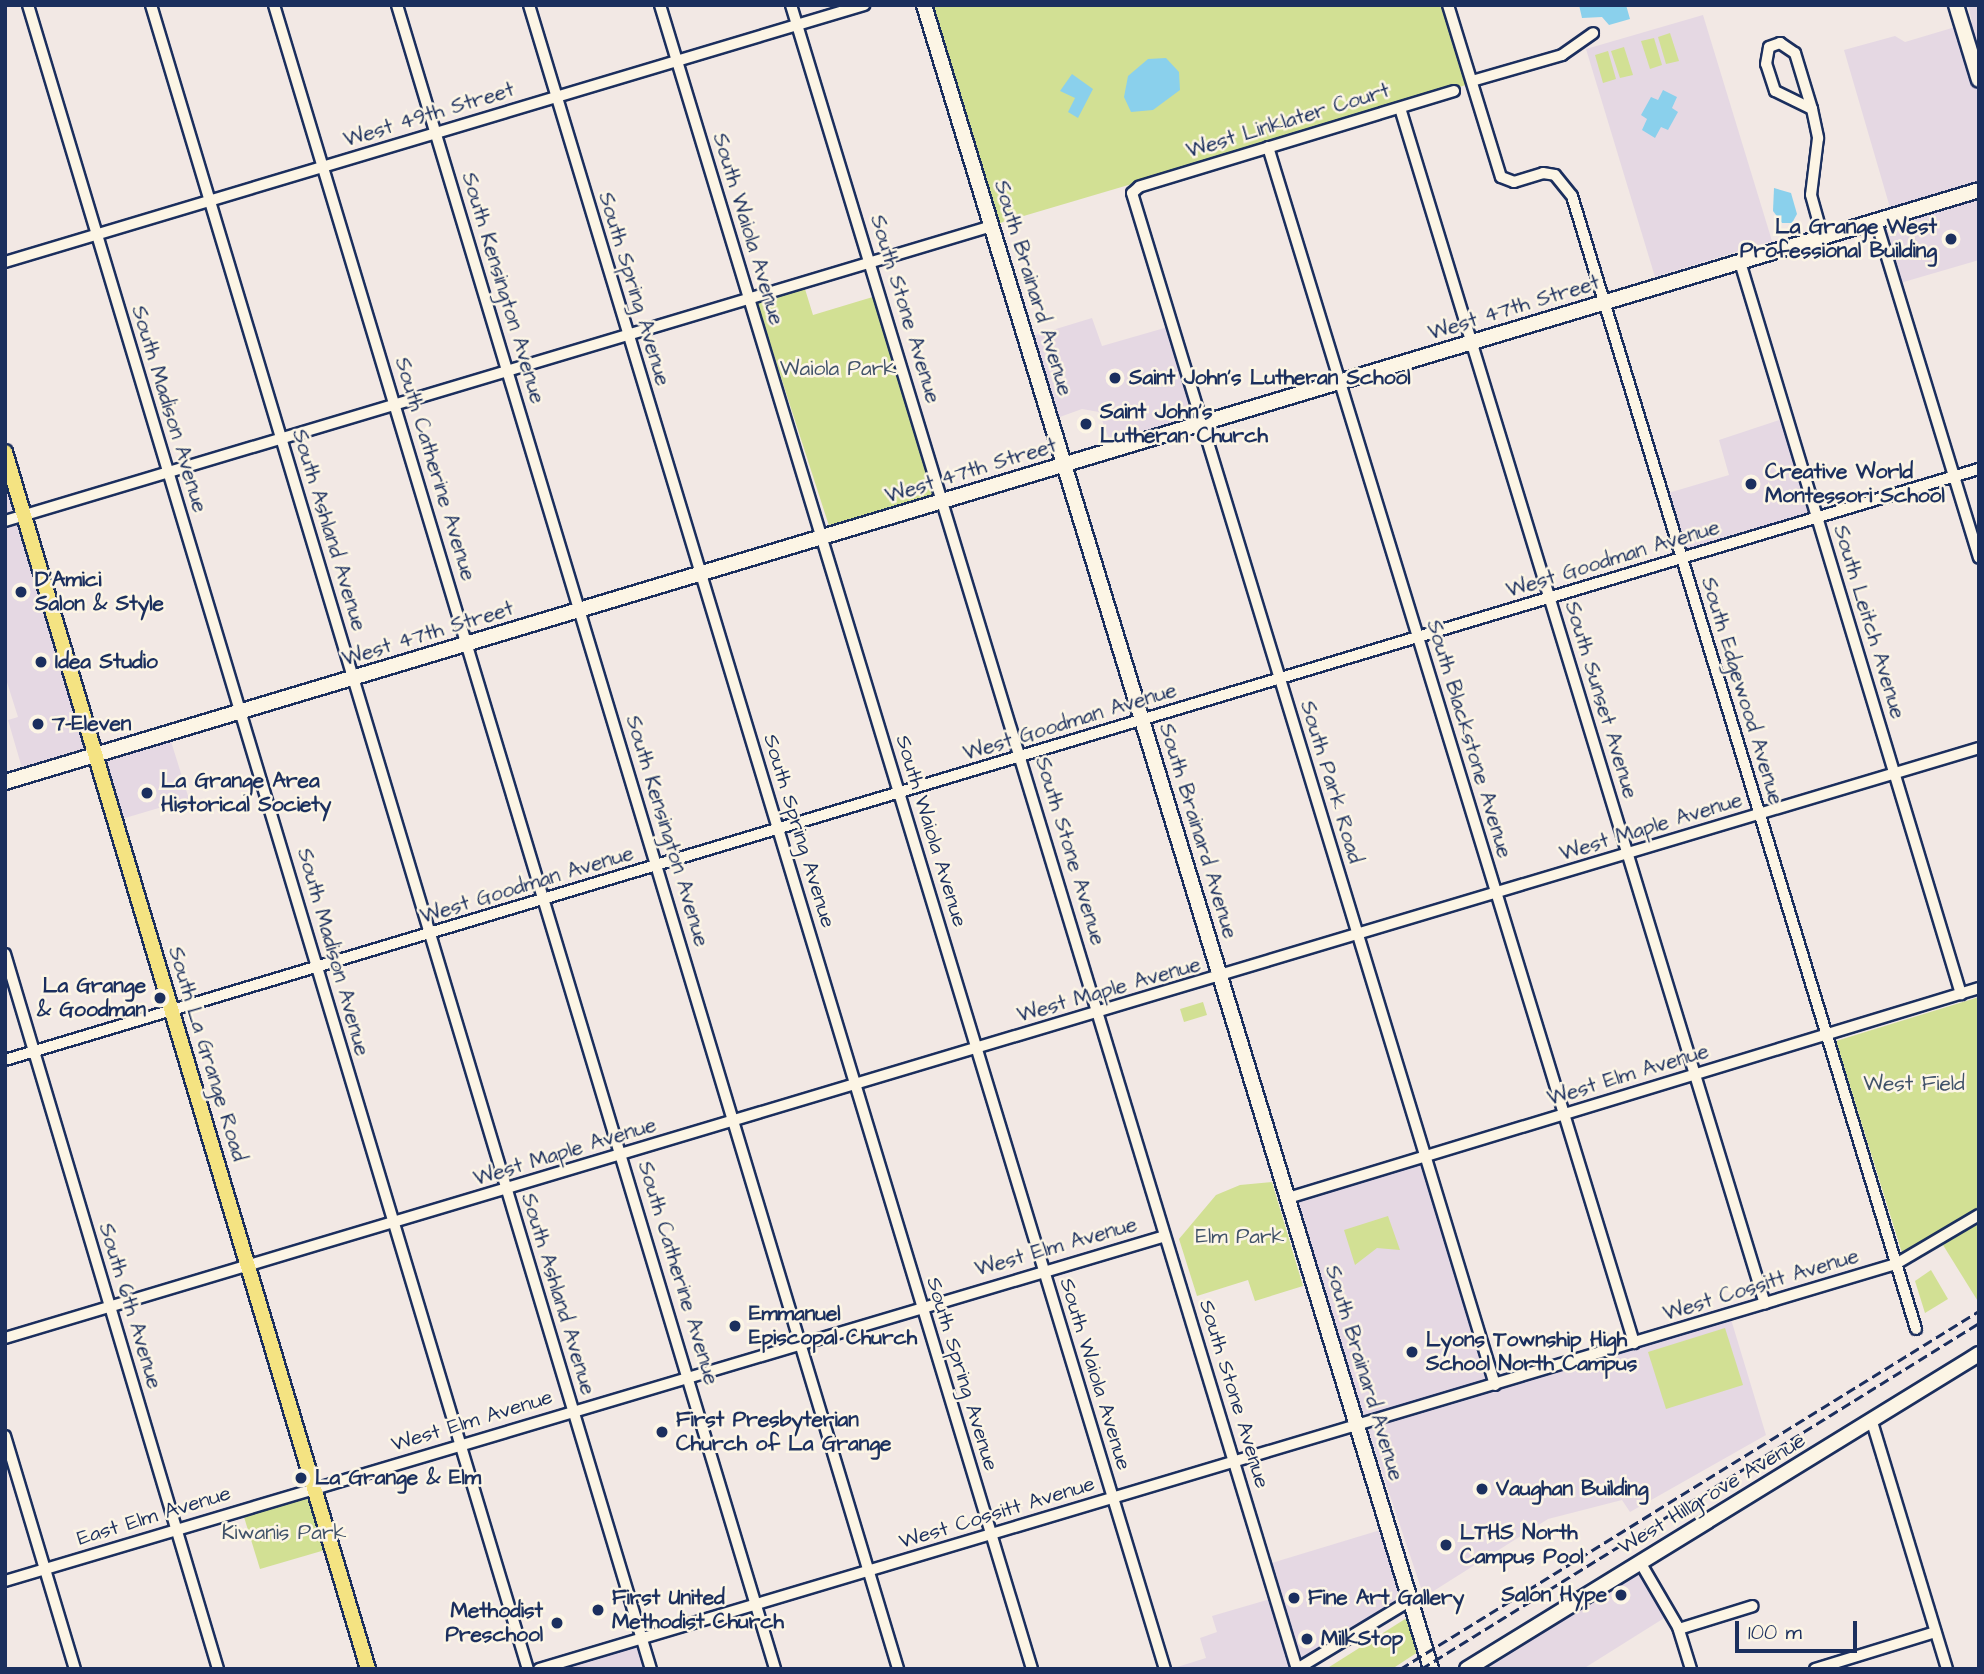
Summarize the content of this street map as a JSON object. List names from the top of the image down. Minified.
{"streets":{"main road":["South La Grange Road"],"street":["West 49th Street","West Linklater Court","South Waiola Avenue","South Kensington Avenue","South Brainard Avenue","South Spring Avenue","West 47th Street","South Stone Avenue","South Madison Avenue","South Catherine Avenue","South Ashland Avenue","West Goodman Avenue","South Leitch Avenue","South Edgewood Avenue","South Sunset Avenue","South Blackstone Avenue","South Park Road","West Maple Avenue","West Elm Avenue","West Cossitt Avenue","South 6th Avenue","West Hillgrove Avenue","East Elm Avenue"]},"crossings":[["West 49th Street","South Waiola Avenue"],["West 49th Street","South Kensington Avenue"],["West 49th Street","South Spring Avenue"],["West 49th Street","South Stone Avenue"],["West 49th Street","South Madison Avenue"],["West 49th Street","South Catherine Avenue"],["West 49th Street","South Ashland Avenue"],["West Linklater Court","South Sunset Avenue"],["West Linklater Court","South Blackstone Avenue"],["West Linklater Court","South Park Road"],["South Waiola Avenue","West 47th Street"],["South Waiola Avenue","West Goodman Avenue"],["South Waiola Avenue","West Maple Avenue"],["South Waiola Avenue","West Elm Avenue"],["South Waiola Avenue","West Cossitt Avenue"],["South Kensington Avenue","West 47th Street"],["South Kensington Avenue","West Goodman Avenue"],["South Kensington Avenue","West Maple Avenue"],["South Kensington Avenue","West Elm Avenue"],["South Kensington Avenue","West Cossitt Avenue"],["South Brainard Avenue","West 47th Street"],["South Brainard Avenue","West Goodman Avenue"],["South Brainard Avenue","West Maple Avenue"],["South Brainard Avenue","West Elm Avenue"],["South Brainard Avenue","West Cossitt Avenue"],["South Spring Avenue","West 47th Street"],["South Spring Avenue","West Goodman Avenue"],["South Spring Avenue","West Maple Avenue"],["South Spring Avenue","West Elm Avenue"],["South Spring Avenue","West Cossitt Avenue"],["West 47th Street","South Stone Avenue"],["West 47th Street","South Madison Avenue"],["West 47th Street","South Catherine Avenue"],["West 47th Street","South Ashland Avenue"],["West 47th Street","South Leitch Avenue"],["West 47th Street","South Edgewood Avenue"],["West 47th Street","South Sunset Avenue"],["West 47th Street","South Blackstone Avenue"],["West 47th Street","South Park Road"],["West 47th Street","South La Grange Road"],["South Stone Avenue","West Goodman Avenue"],["South Stone Avenue","West Maple Avenue"],["South Stone Avenue","West Elm Avenue"],["South Stone Avenue","West Cossitt Avenue"],["South Madison Avenue","West Goodman Avenue"],["South Madison Avenue","West Maple Avenue"],["South Madison Avenue","West Elm Avenue"],["South Catherine Avenue","West Goodman Avenue"],["South Catherine Avenue","West Maple Avenue"],["South Catherine Avenue","West Elm Avenue"],["South Catherine Avenue","West Cossitt Avenue"],["South Ashland Avenue","West Goodman Avenue"],["South Ashland Avenue","West Maple Avenue"],["South Ashland Avenue","West Elm Avenue"],["South Ashland Avenue","West Cossitt Avenue"],["West Goodman Avenue","South Leitch Avenue"],["West Goodman Avenue","South Edgewood Avenue"],["West Goodman Avenue","South Sunset Avenue"],["West Goodman Avenue","South Blackstone Avenue"],["West Goodman Avenue","South Park Road"],["West Goodman Avenue","South La Grange Road"],["West Goodman Avenue","South 6th Avenue"],["South Leitch Avenue","West Maple Avenue"],["South Leitch Avenue","West Elm Avenue"],["South Edgewood Avenue","West Maple Avenue"],["South Edgewood Avenue","West Elm Avenue"],["South Edgewood Avenue","West Cossitt Avenue"],["South Sunset Avenue","West Maple Avenue"],["South Sunset Avenue","West Elm Avenue"],["South Sunset Avenue","West Cossitt Avenue"],["South Blackstone Avenue","West Maple Avenue"],["South Blackstone Avenue","West Elm Avenue"],["South Blackstone Avenue","West Cossitt Avenue"],["South Park Road","West Maple Avenue"],["South Park Road","West Elm Avenue"],["South Park Road","West Cossitt Avenue"],["West Maple Avenue","South La Grange Road"],["West Maple Avenue","South 6th Avenue"],["South La Grange Road","West Elm Avenue"],["South La Grange Road","East Elm Avenue"],["West Elm Avenue","East Elm Avenue"],["South 6th Avenue","East Elm Avenue"]],"parks":["Waiola Park","West Field","Elm Park","Kiwanis Park"],"places":["La Grange West Professional Building","Saint John's Lutheran School","Saint John's Lutheran Church","Creative World Montessori School","D'Amici Salon & Style","Idea Studio","7-Eleven","La Grange Area Historical Society","La Grange & Goodman","Emmanuel Episcopal Church","Lyons Township High School North Campus","First Presbyterian Church of La Grange","La Grange & Elm","Vaughan Building","LTHS North Campus Pool","Salon Hype","Fine Art Gallery","First United Methodist Church","Methodist Preschool","MilkStop"],"scale_bar":"100 m"}
